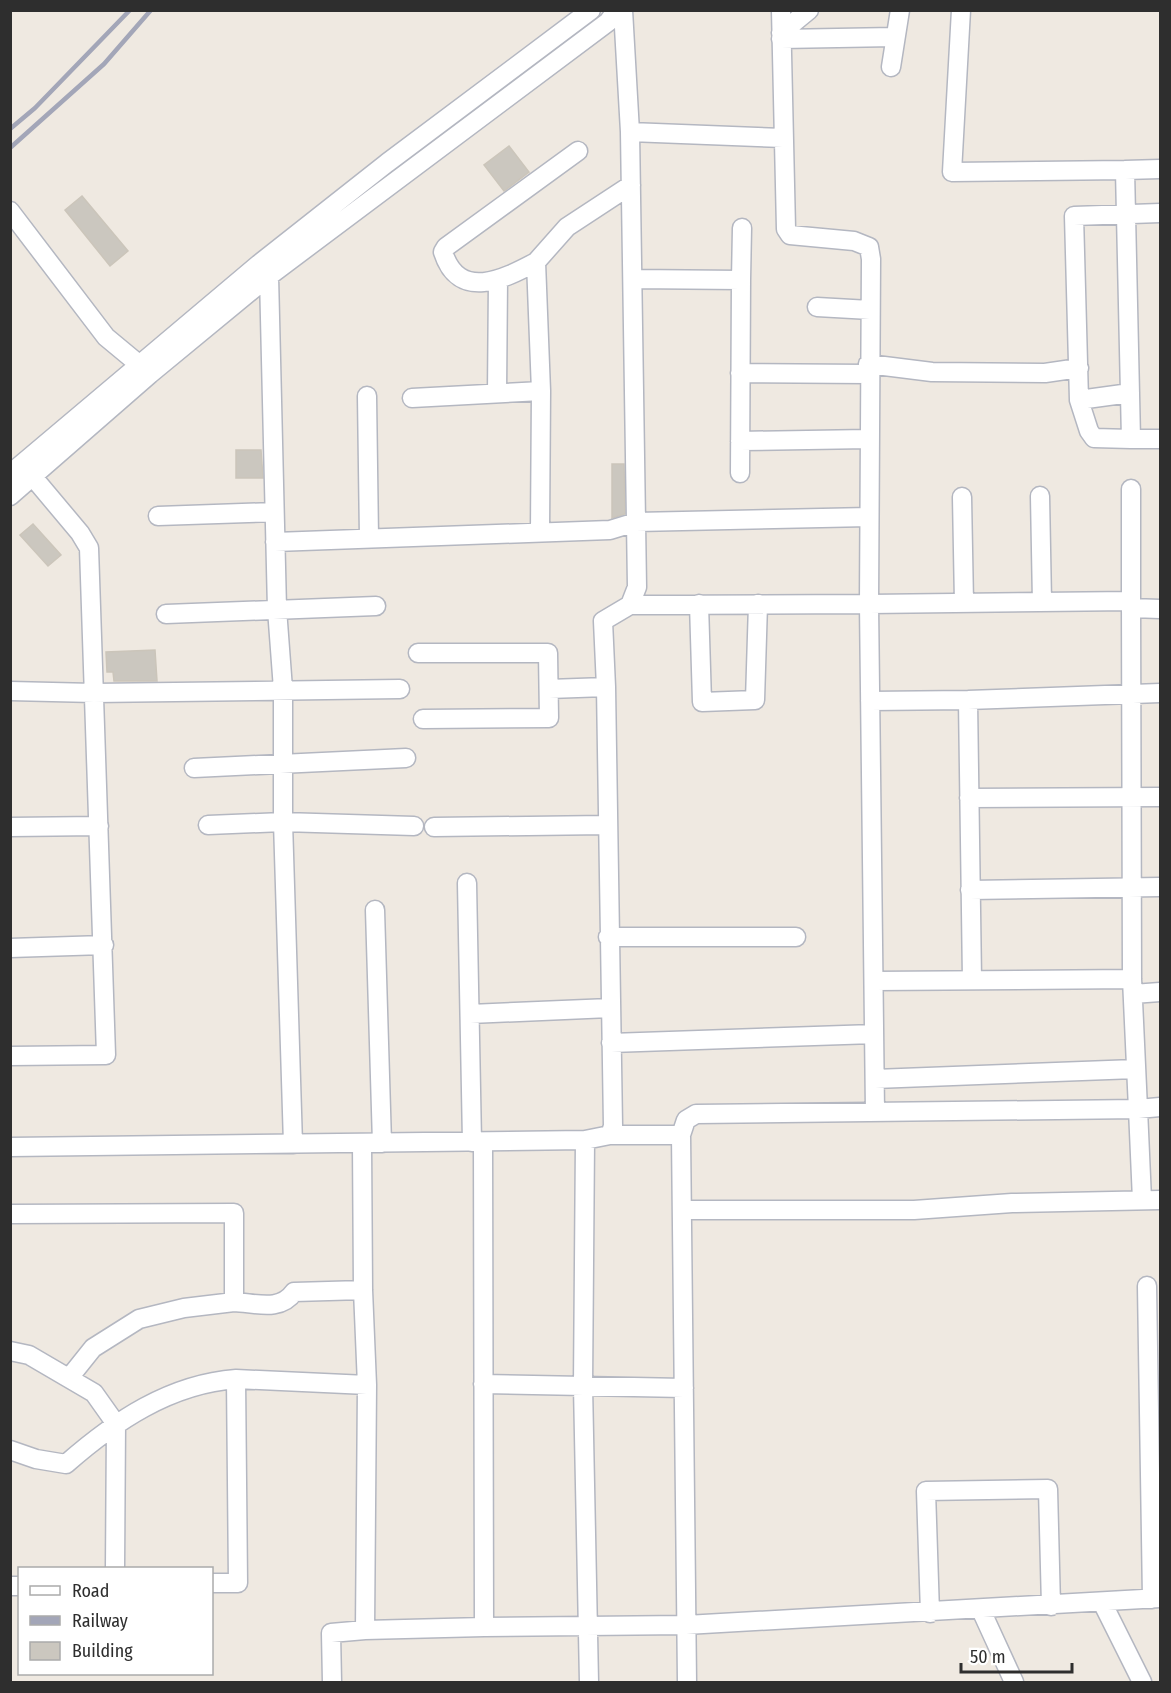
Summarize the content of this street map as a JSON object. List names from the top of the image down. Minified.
{"legend":["Road","Railway","Building"],"scale_bar":"50 m"}
